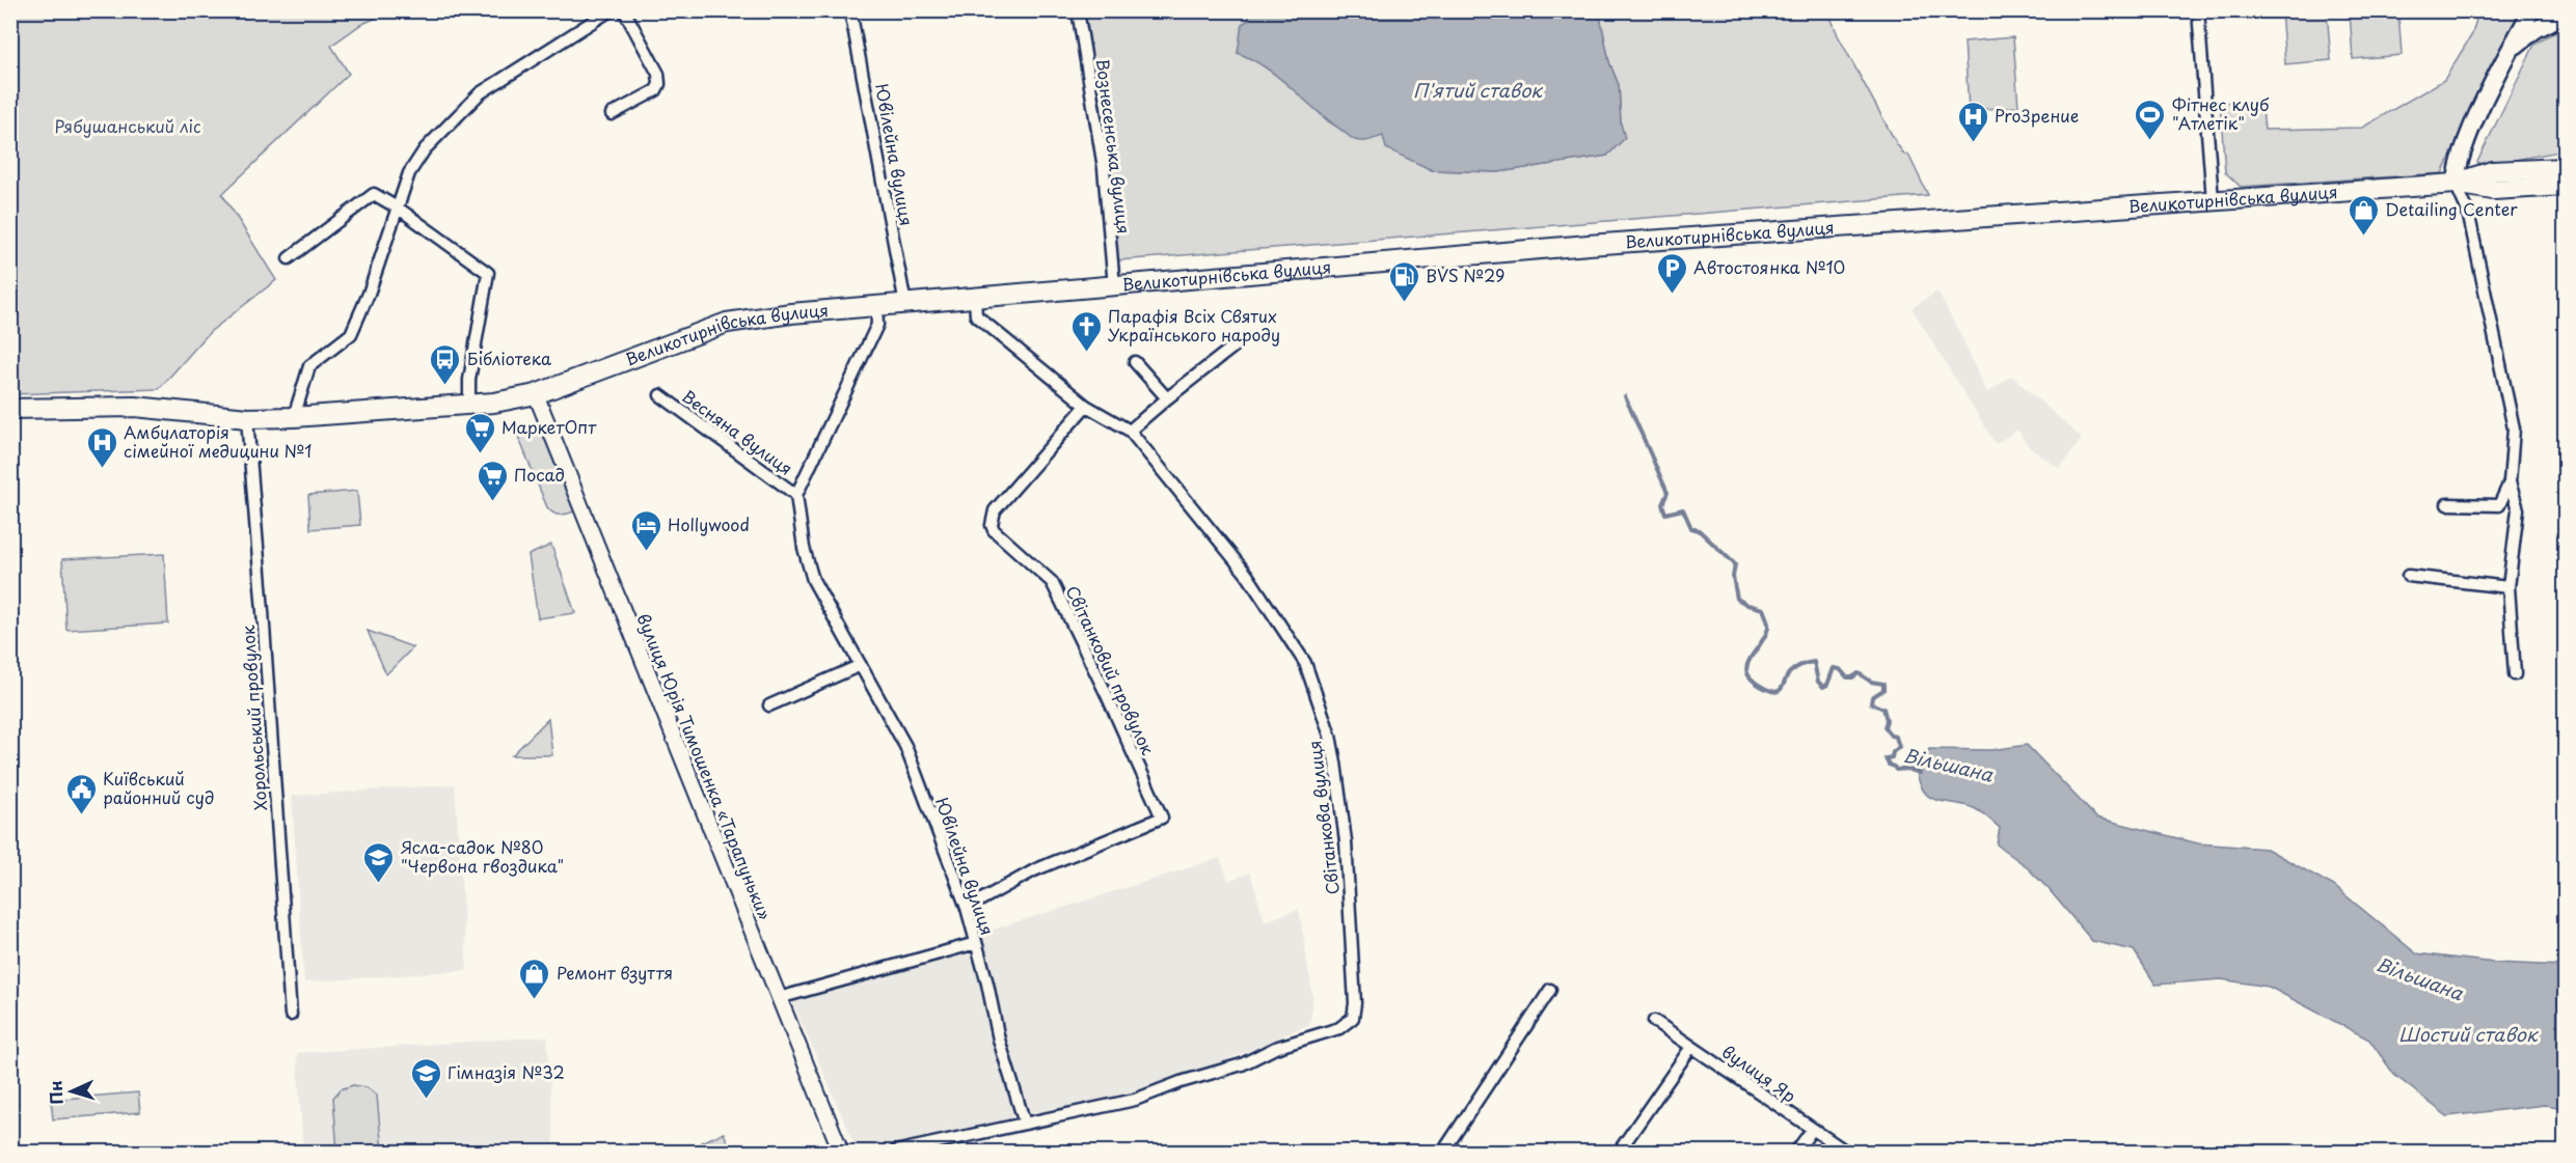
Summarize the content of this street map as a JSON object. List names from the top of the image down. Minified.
{"streets":{"main road":["Великотирнівська вулиця"],"street":["Вознесенська вулиця","Ювілейна вулиця","Весняна вулиця","Світанковий провулок","Хорольський провулок","вулиця Юрія Тимошенка «Тарапуньки»","Світанкова вулиця","вулиця Яр"]},"crossings":[["Вознесенська вулиця","Великотирнівська вулиця"],["Ювілейна вулиця","Великотирнівська вулиця"],["Ювілейна вулиця","Весняна вулиця"],["Ювілейна вулиця","Світанковий провулок"],["Ювілейна вулиця","Світанкова вулиця"],["Великотирнівська вулиця","Хорольський провулок"],["Великотирнівська вулиця","вулиця Юрія Тимошенка «Тарапуньки»"],["Великотирнівська вулиця","Світанкова вулиця"],["Світанковий провулок","Світанкова вулиця"]],"water":["П'ятий ставок","Вільшана","Шостий ставок"],"parks":["Рябушанський ліс"],"places":{"sports":["Фітнес клуб \"Атлетік\""],"hospital":["ProЗрение","Амбулаторія сімейної медицини №1"],"shop":["Detailing Center","Ремонт взуття"],"parking":["Автостоянка №10"],"fuel station":["BVS №29"],"church":["Парафія Всіх Святих Українського народу"],"bus stop":["Бібліотека"],"supermarket":["МаркетОпт","Посад"],"hotel":["Hollywood"],"public building":["Київський районний суд"],"school or university":["Ясла-садок №80 \"Червона гвоздика\"","Гімназія №32"]},"north":"left"}
